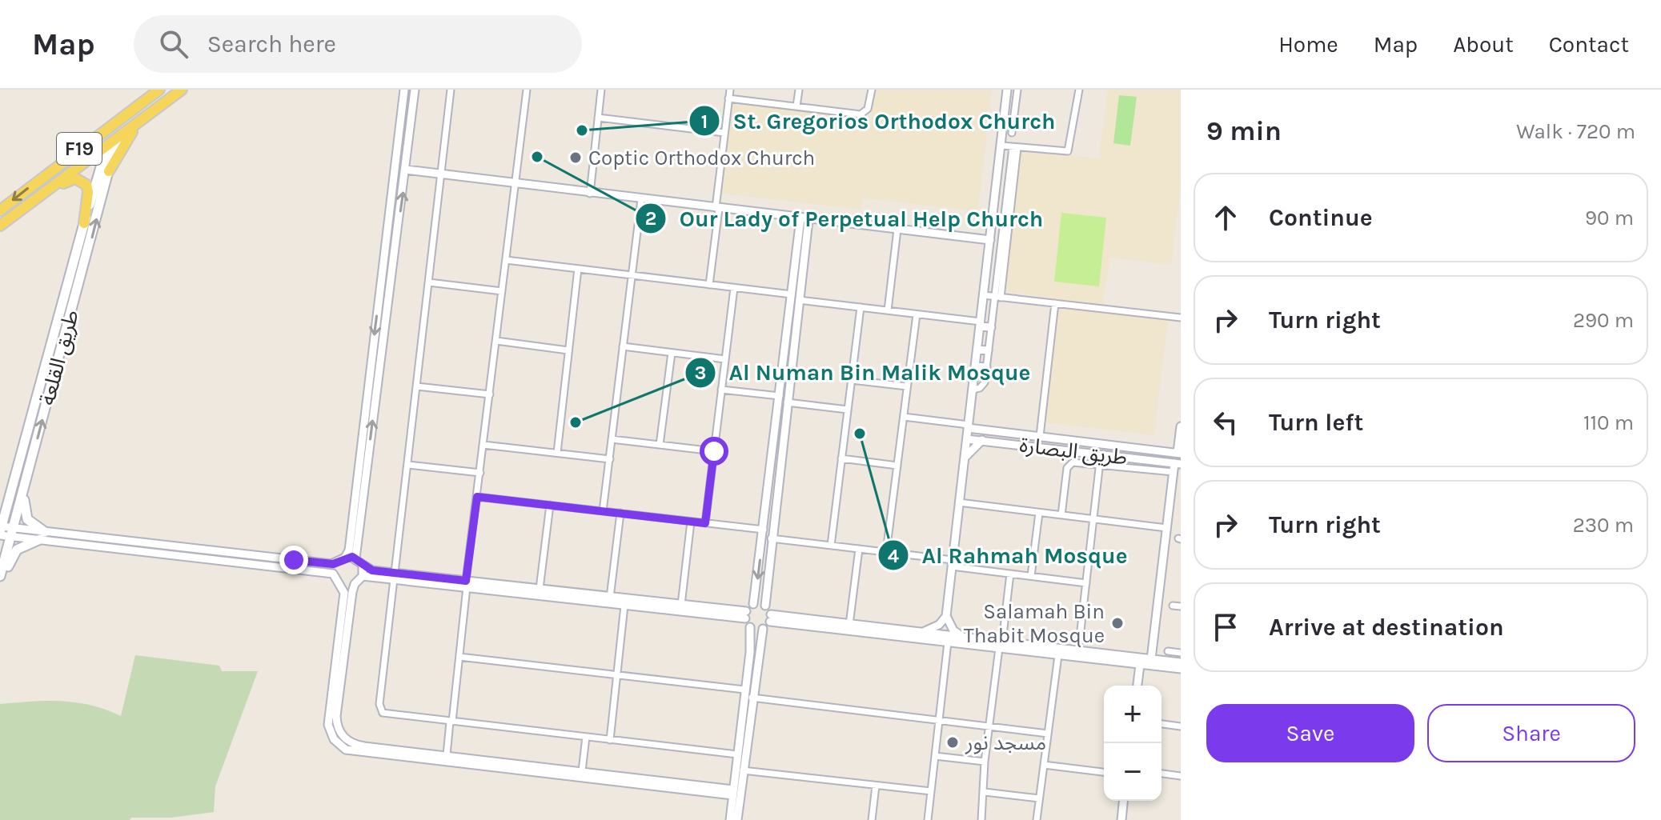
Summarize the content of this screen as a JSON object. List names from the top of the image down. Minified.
{"streets":{"main road":["F19","طريق القلعة"],"street":["طريق البصارة"]},"crossings":[["F19","طريق القلعة"]],"places":["St. Gregorios Orthodox Church","Our Lady of Perpetual Help Church","Coptic Orthodox Church","Al Numan Bin Malik Mosque","Al Rahmah Mosque","Salamah Bin Thabit Mosque","مسجد نور"],"page":{"header":"Map","search":"Search here","nav":["Home","Map","About","Contact"],"heading":["9 min","Walk · 720 m"],"list":[["Continue","90 m"],["Turn right","290 m"],["Turn left","110 m"],["Turn right","230 m"],"Arrive at destination"],"buttons":["Save","Share"],"map_buttons":["+","−"]}}
